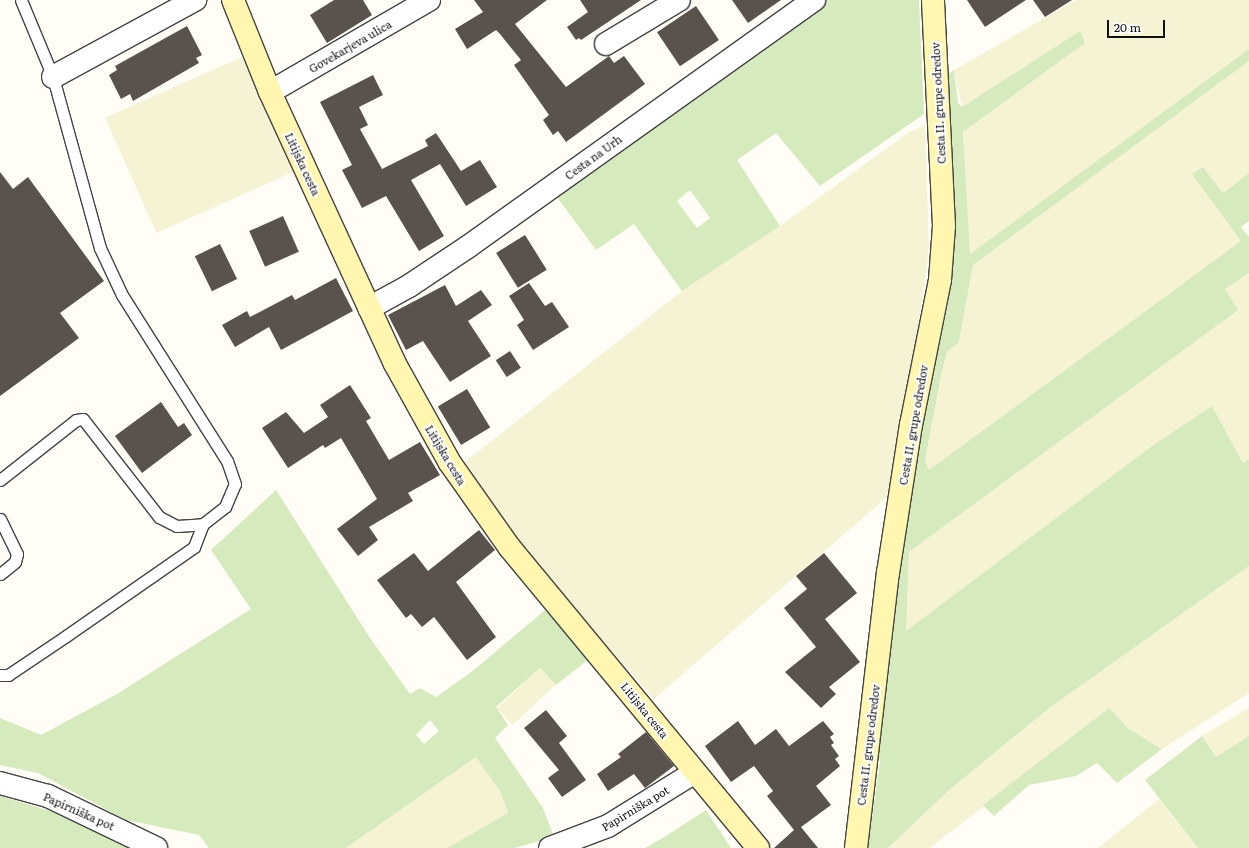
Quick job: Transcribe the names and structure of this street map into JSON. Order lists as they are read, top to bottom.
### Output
{
  "streets": {
    "main road": ["Cesta II. grupe odredov", "Litijska cesta"],
    "street": ["Govekarjeva ulica", "Cesta na Urh", "Papirniška pot"]
  },
  "crossings": [
    ["Govekarjeva ulica", "Litijska cesta"],
    ["Cesta na Urh", "Litijska cesta"],
    ["Litijska cesta", "Papirniška pot"]
  ],
  "scale_bar": "20 m"
}
